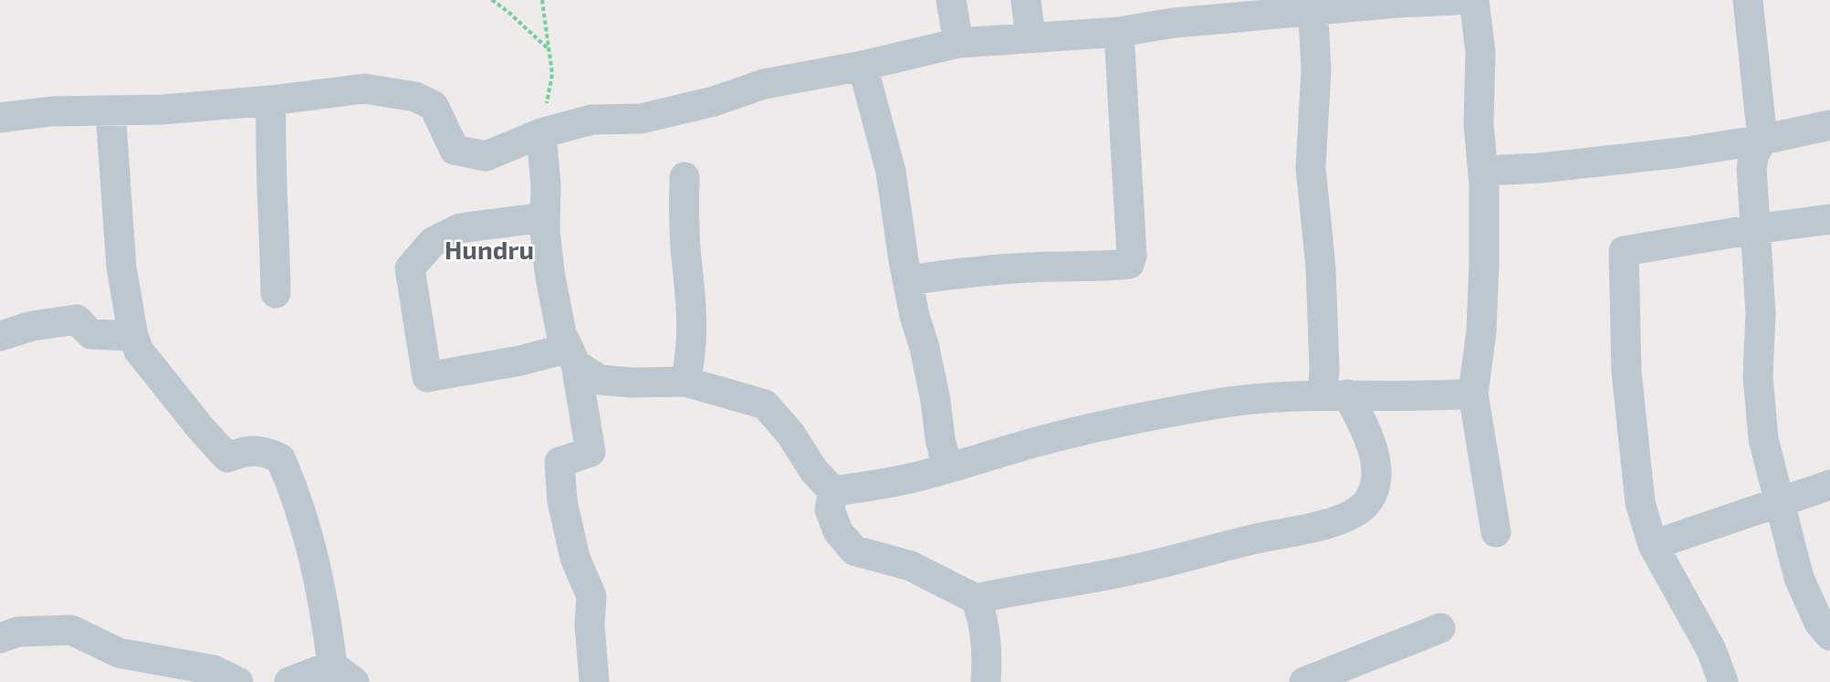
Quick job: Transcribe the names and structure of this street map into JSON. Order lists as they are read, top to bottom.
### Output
{
  "districts": ["Hundru"]
}
